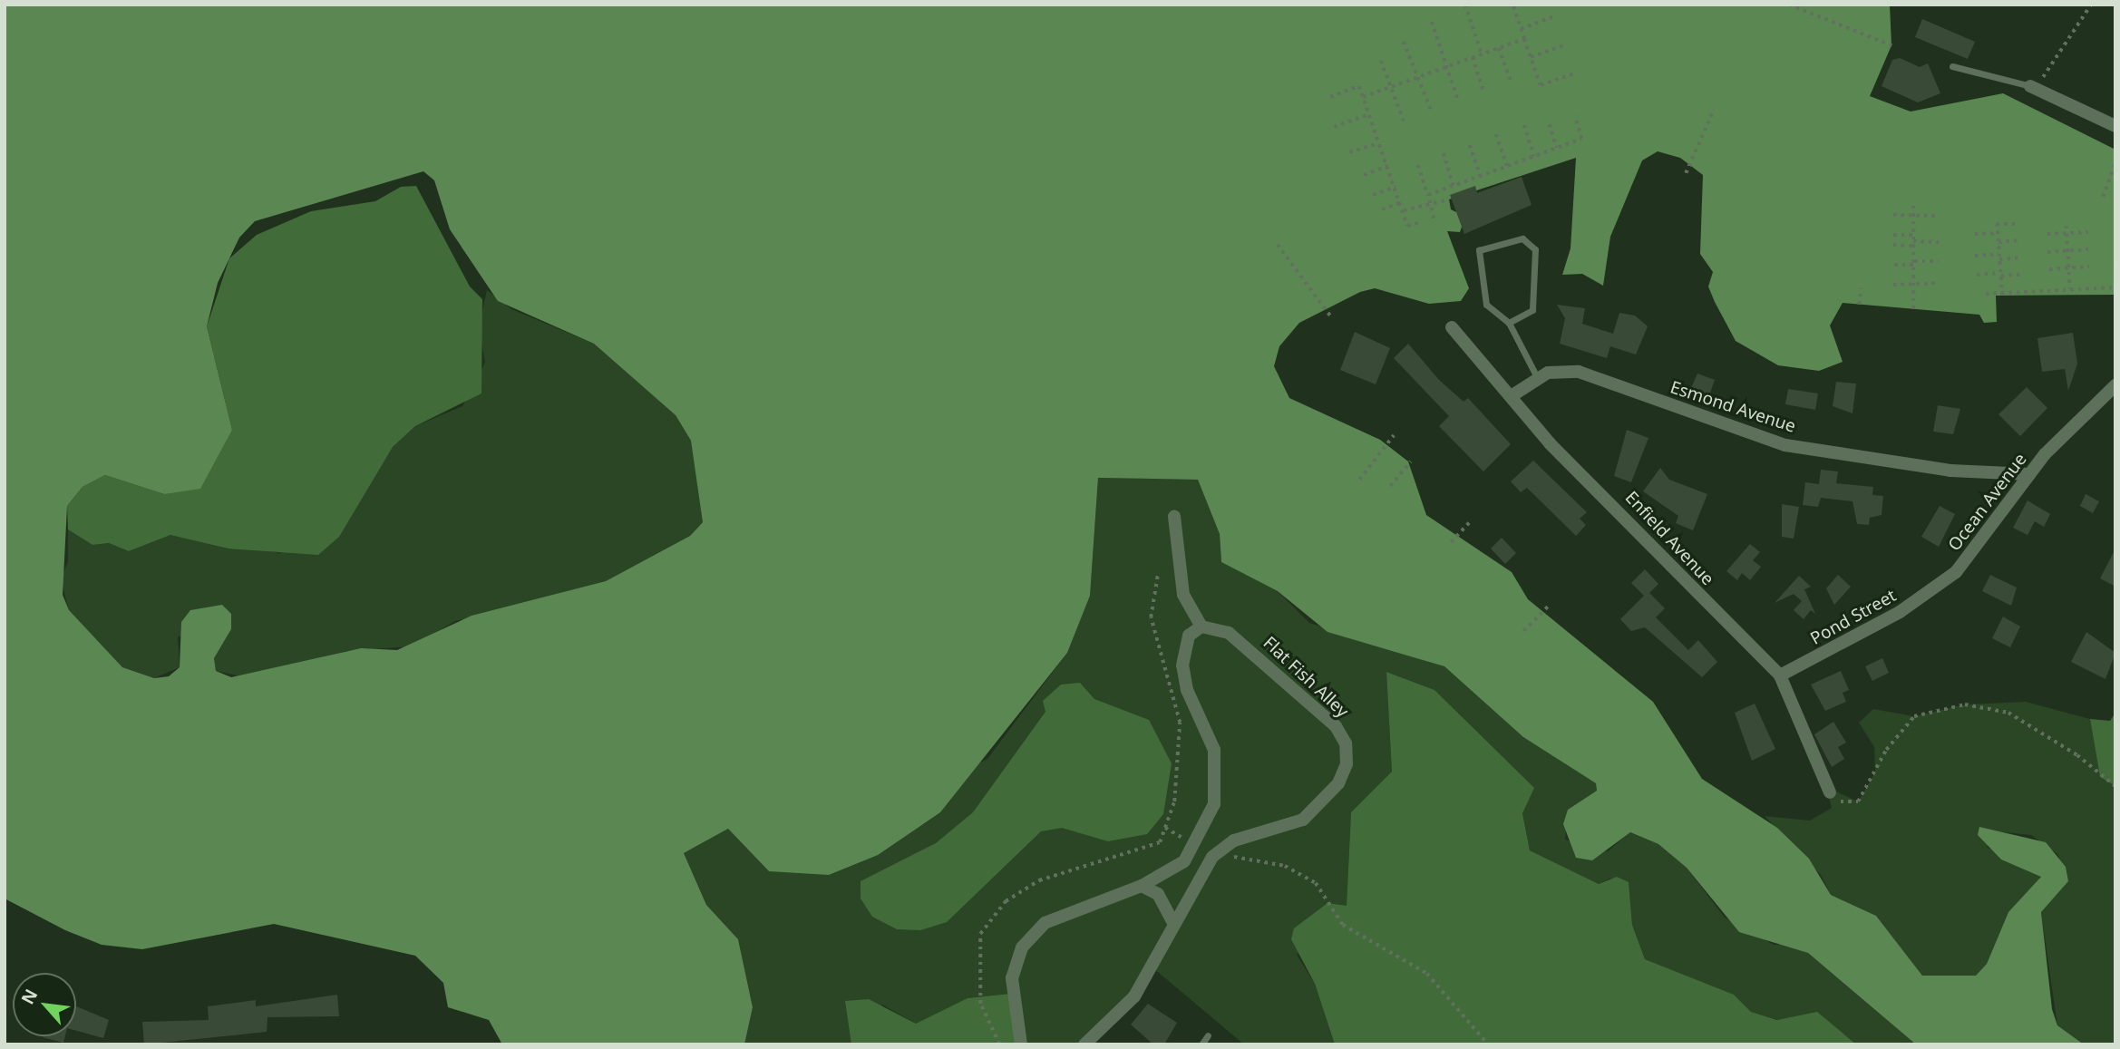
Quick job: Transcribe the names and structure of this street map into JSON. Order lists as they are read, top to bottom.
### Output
{
  "streets": {
    "street": [
      "Esmond Avenue",
      "Ocean Avenue",
      "Enfield Avenue",
      "Pond Street",
      "Flat Fish Alley"
    ]
  },
  "crossings": [
    ["Esmond Avenue", "Ocean Avenue"],
    ["Esmond Avenue", "Enfield Avenue"],
    ["Ocean Avenue", "Pond Street"],
    ["Enfield Avenue", "Pond Street"]
  ],
  "north": "top left"
}
